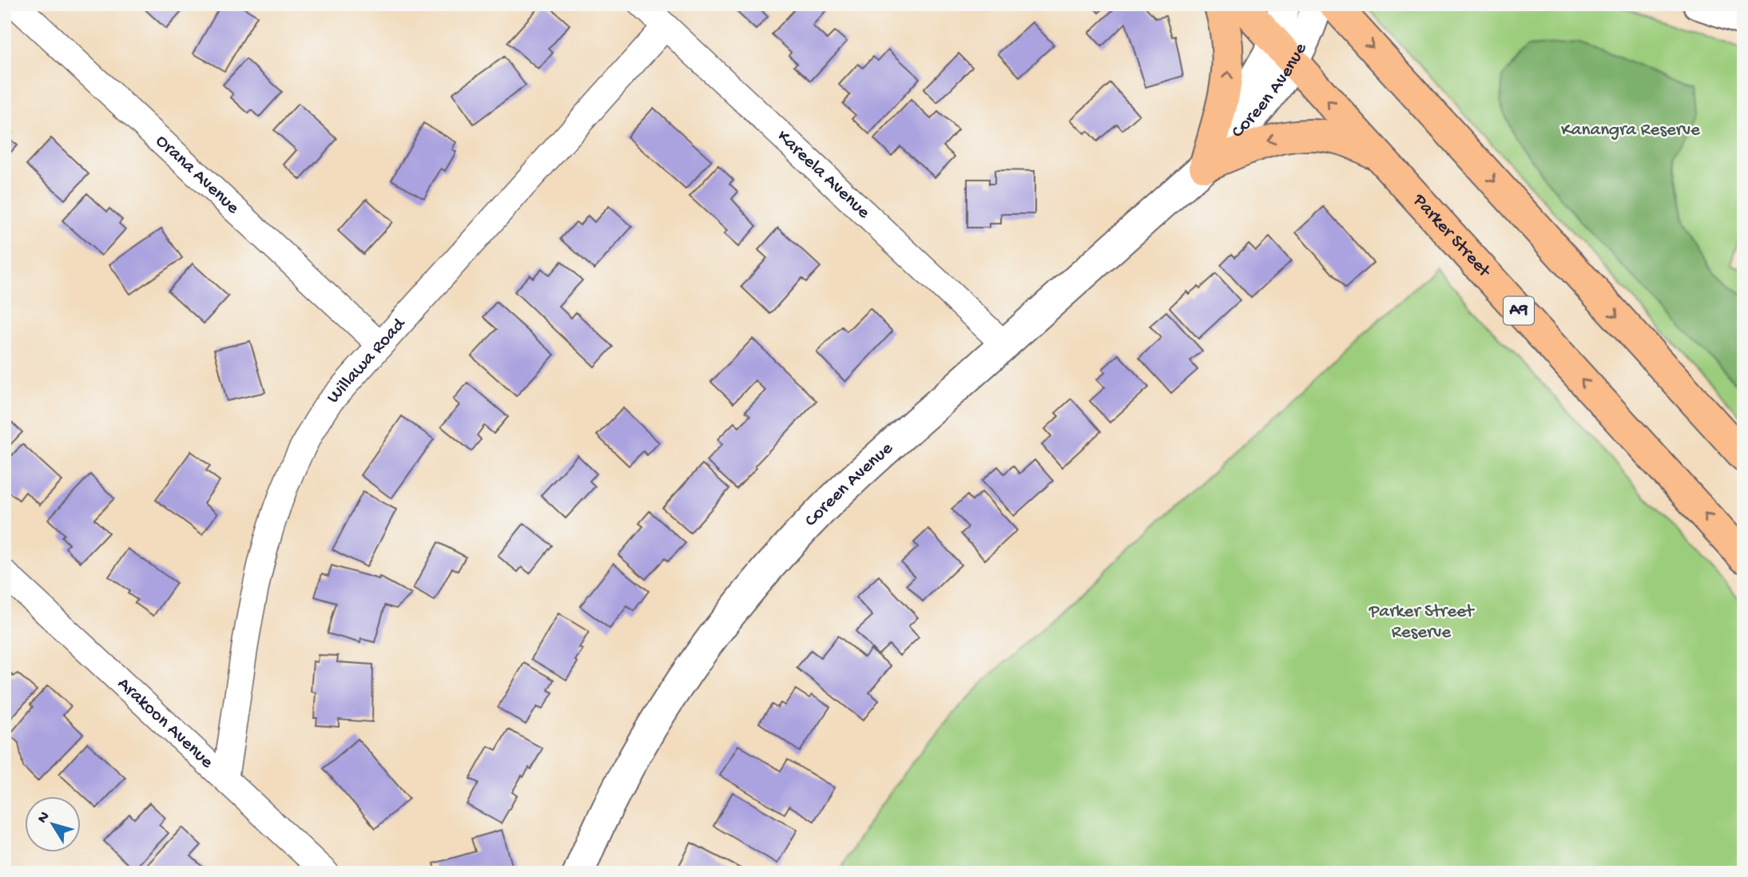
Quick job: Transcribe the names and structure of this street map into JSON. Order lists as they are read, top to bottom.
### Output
{
  "streets": {
    "highway": ["Parker Street", "A9"],
    "street": [
      "Coreen Avenue",
      "Kareela Avenue",
      "Orana Avenue",
      "Willawa Road",
      "Arakoon Avenue"
    ]
  },
  "crossings": [
    ["Coreen Avenue", "Kareela Avenue"],
    ["Coreen Avenue", "Parker Street"],
    ["Coreen Avenue", "A9"],
    ["Kareela Avenue", "Willawa Road"],
    ["Orana Avenue", "Willawa Road"],
    ["Parker Street", "A9"],
    ["Willawa Road", "Arakoon Avenue"]
  ],
  "parks": ["Kanangra Reserve", "Parker Street Reserve"],
  "north": "top left"
}
